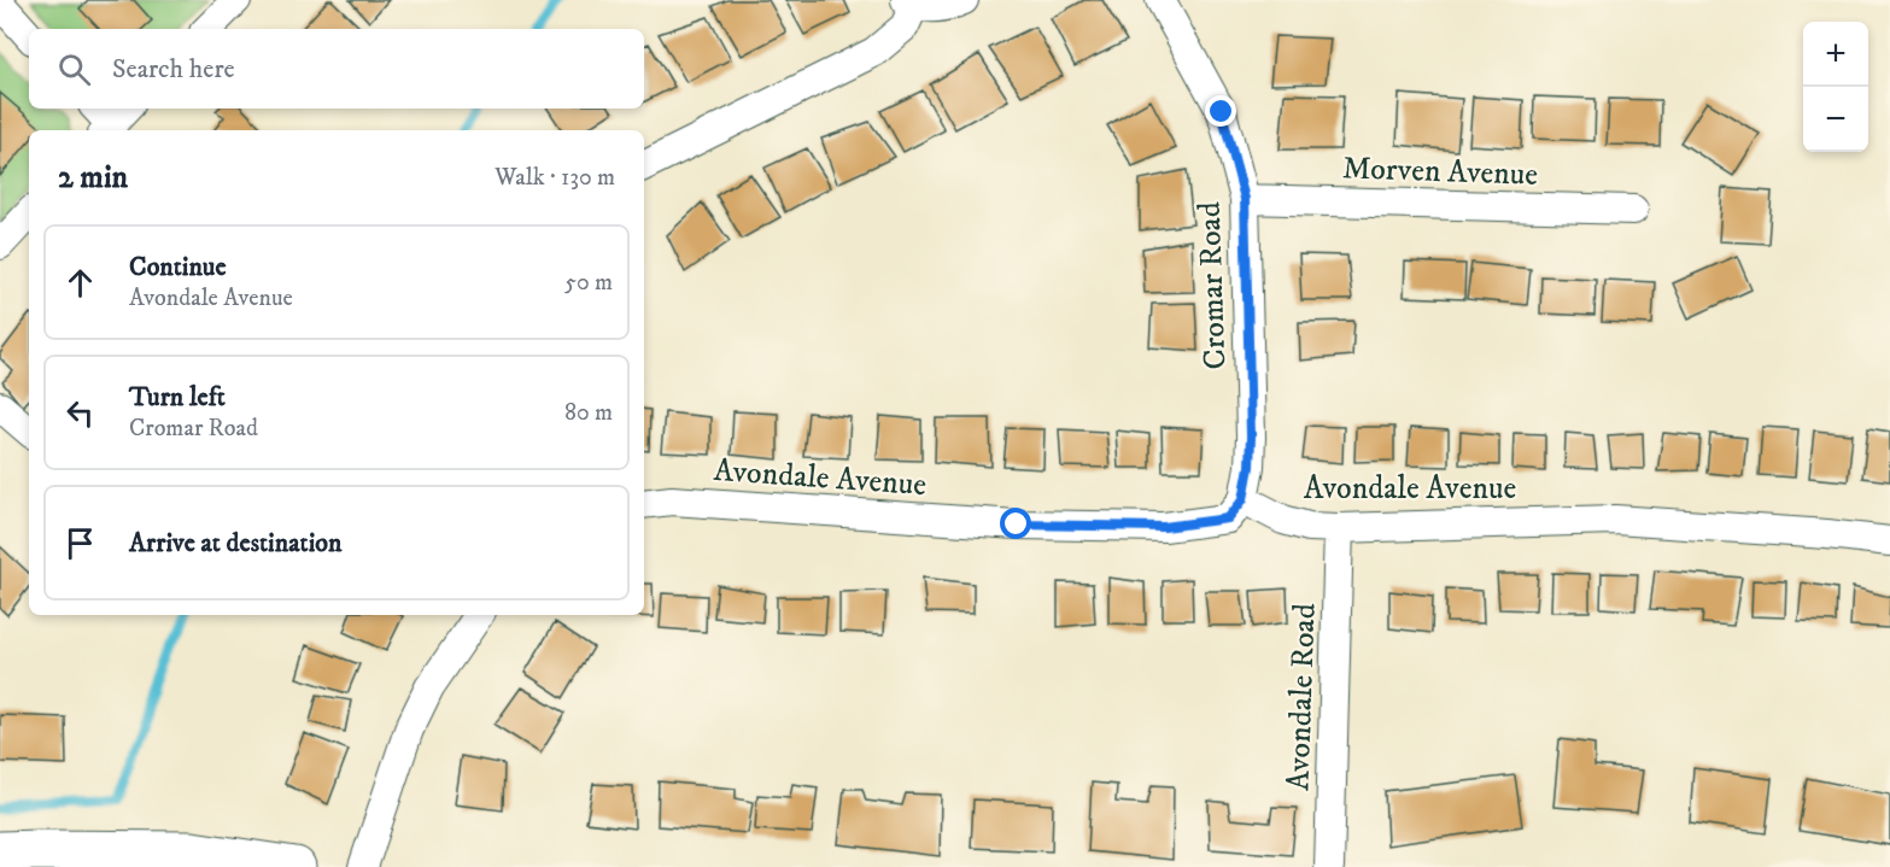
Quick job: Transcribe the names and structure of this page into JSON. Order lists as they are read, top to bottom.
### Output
{
  "streets": {
    "street": [
      "Morven Avenue",
      "Cromar Road",
      "Avondale Avenue",
      "Avondale Road"
    ]
  },
  "crossings": [
    ["Morven Avenue", "Cromar Road"],
    ["Cromar Road", "Avondale Avenue"],
    ["Avondale Avenue", "Avondale Road"]
  ],
  "page": {
    "map_buttons": ["+", "−"],
    "search": "Search here",
    "heading": ["2 min", "Walk · 130 m"],
    "list": [
      ["Continue", "Avondale Avenue", "50 m"],
      ["Turn left", "Cromar Road", "80 m"],
      "Arrive at destination"
    ]
  }
}
